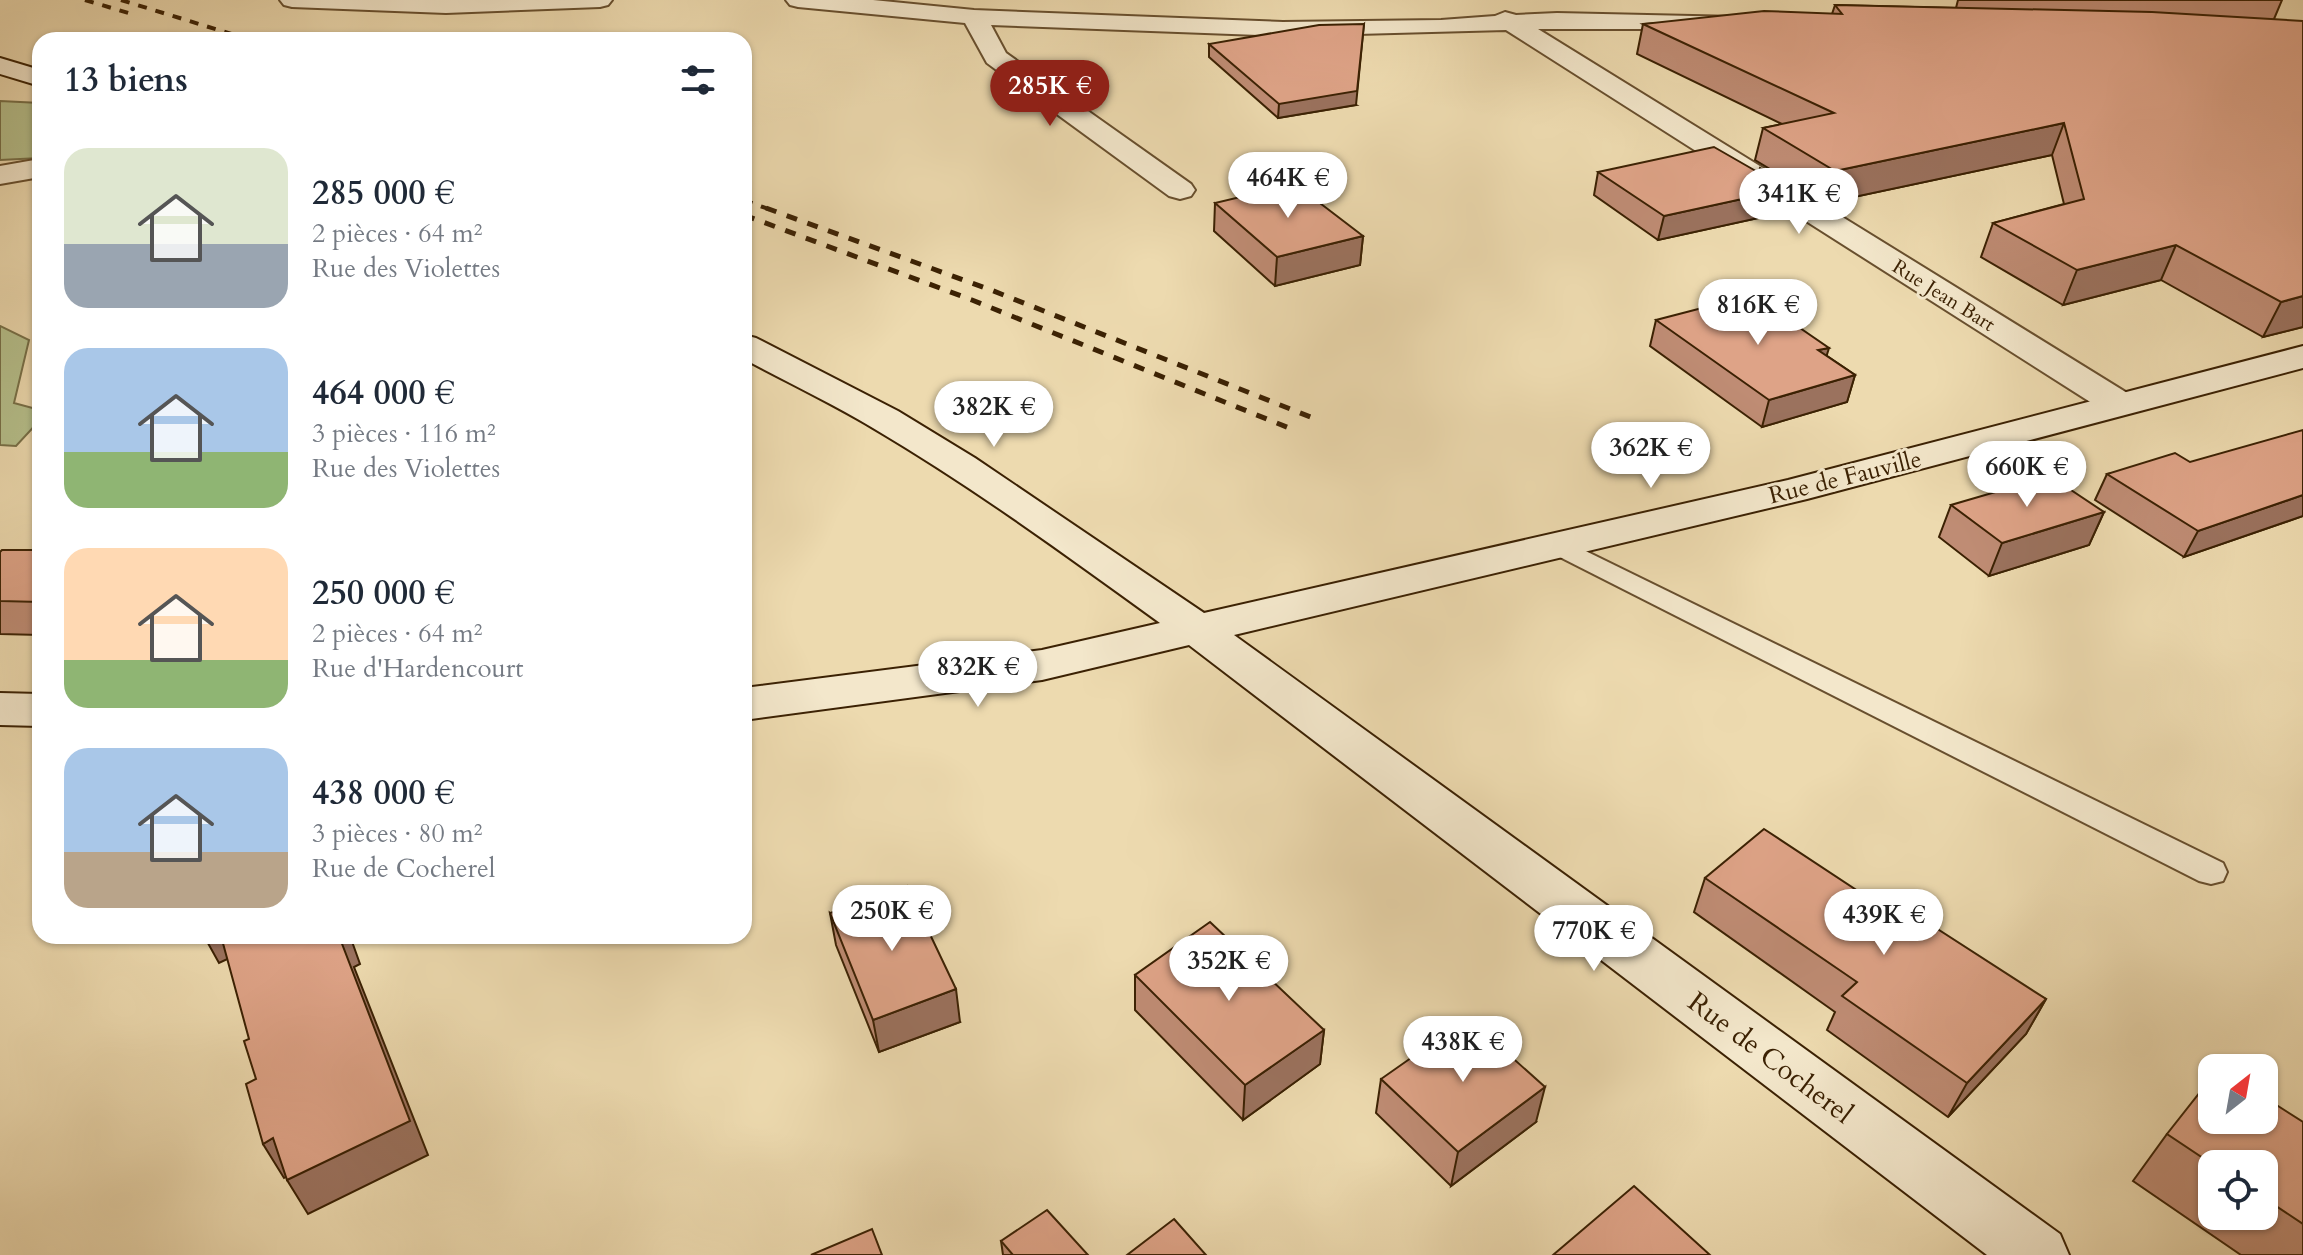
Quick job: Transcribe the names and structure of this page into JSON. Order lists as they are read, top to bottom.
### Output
{
  "streets": {
    "street": ["Rue Jean Bart", "Rue de Fauville", "Rue de Cocherel"]
  },
  "crossings": [
    ["Rue Jean Bart", "Rue de Fauville"],
    ["Rue de Fauville", "Rue de Cocherel"]
  ],
  "north": "top right",
  "page": {
    "heading": "13 biens",
    "price": [
      "285K €",
      "464K €",
      "341K €",
      "816K €",
      "382K €",
      "362K €",
      "660K €",
      "832K €",
      "250K €",
      "439K €",
      "770K €",
      "352K €",
      "438K €"
    ],
    "list": [
      {
        "name": "285 000 €",
        "note": "2 pièces · 64 m² · Rue des Violettes"
      },
      {
        "name": "464 000 €",
        "note": "3 pièces · 116 m² · Rue des Violettes"
      },
      {
        "name": "250 000 €",
        "note": "2 pièces · 64 m² · Rue d'Hardencourt"
      },
      {
        "name": "438 000 €",
        "note": "3 pièces · 80 m² · Rue de Cocherel"
      }
    ]
  }
}
